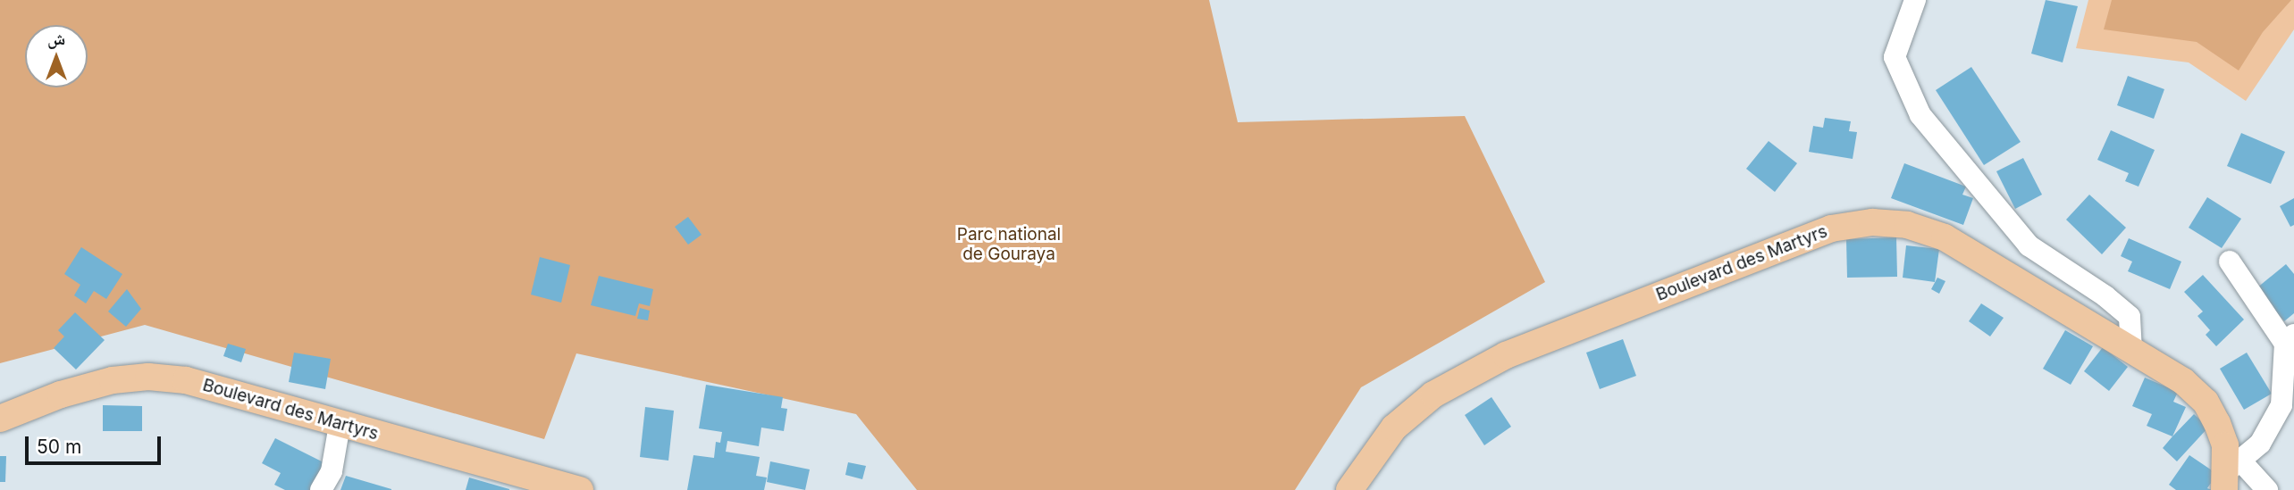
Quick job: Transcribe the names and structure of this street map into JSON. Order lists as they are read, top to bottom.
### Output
{
  "streets": {
    "main road": ["Boulevard des Martyrs"]
  },
  "parks": ["Parc national de Gouraya"],
  "scale_bar": "50 m",
  "north": "top"
}
